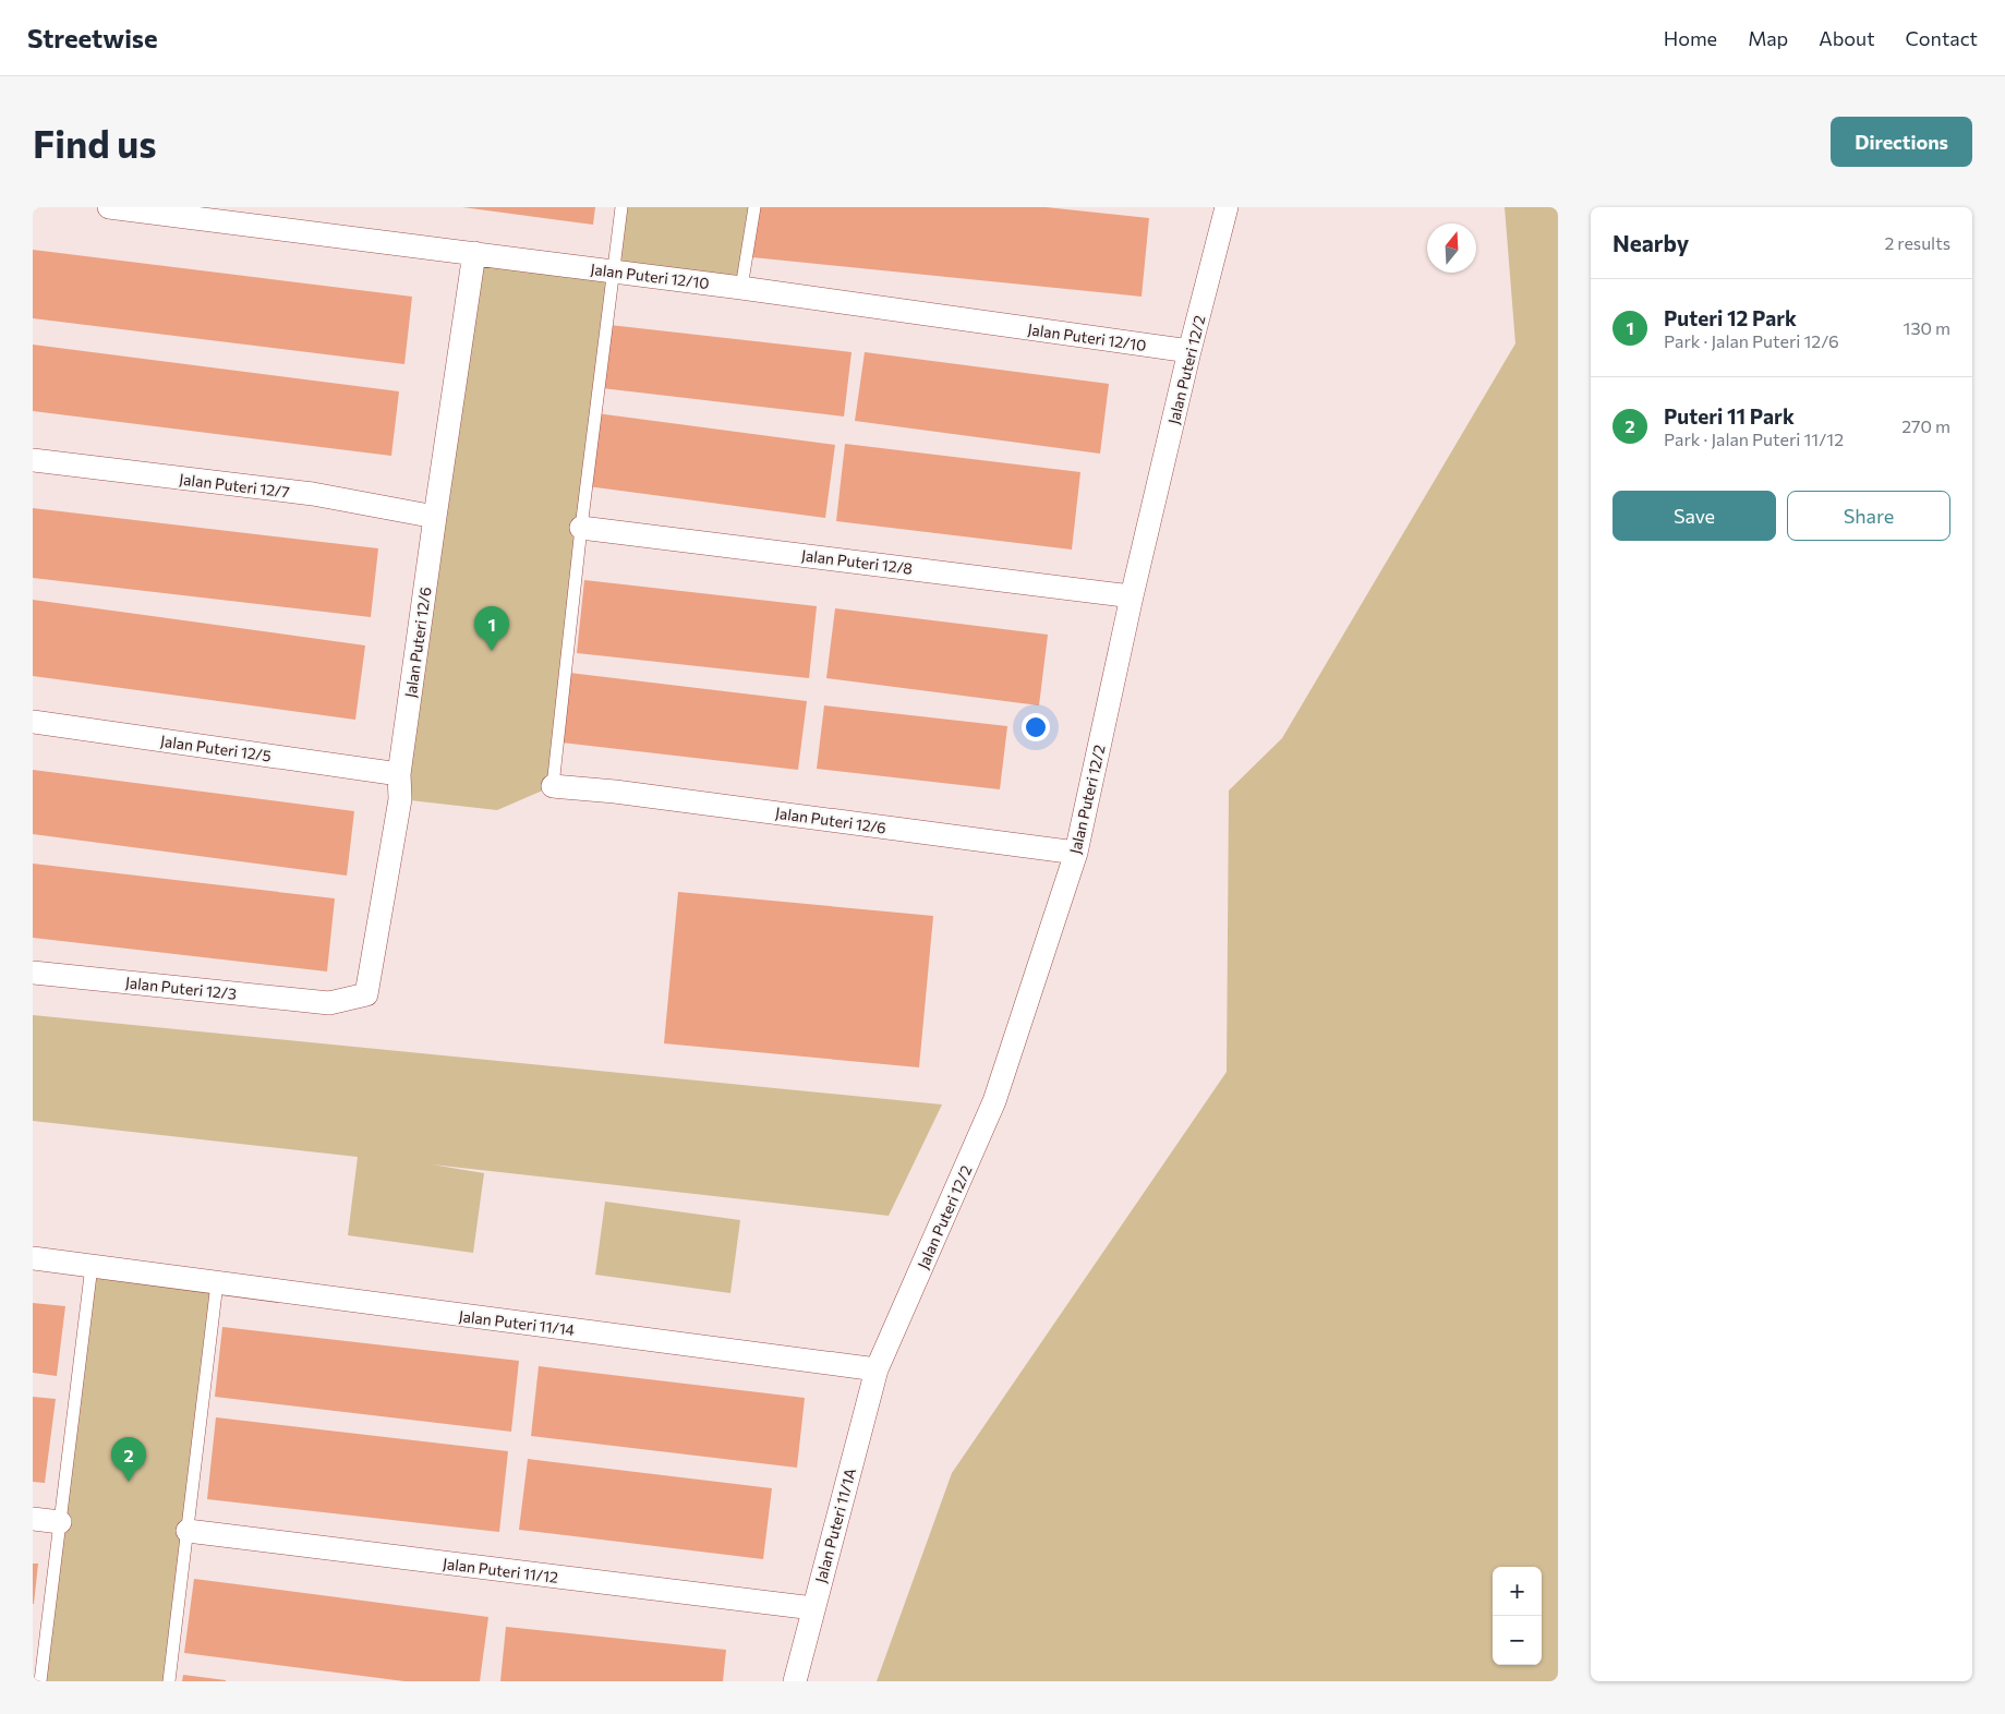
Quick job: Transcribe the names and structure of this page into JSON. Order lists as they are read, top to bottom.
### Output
{
  "streets": {
    "street": [
      "Jalan Puteri 12/10",
      "Jalan Puteri 12/2",
      "Jalan Puteri 12/7",
      "Jalan Puteri 12/8",
      "Jalan Puteri 12/6",
      "Jalan Puteri 12/5",
      "Jalan Puteri 12/3",
      "Jalan Puteri 11/14",
      "Jalan Puteri 11/1A",
      "Jalan Puteri 11/12"
    ]
  },
  "crossings": [
    ["Jalan Puteri 12/10", "Jalan Puteri 12/2"],
    ["Jalan Puteri 12/10", "Jalan Puteri 12/6"],
    ["Jalan Puteri 12/2", "Jalan Puteri 12/8"],
    ["Jalan Puteri 12/2", "Jalan Puteri 12/6"],
    ["Jalan Puteri 12/2", "Jalan Puteri 11/14"],
    ["Jalan Puteri 12/2", "Jalan Puteri 11/1A"],
    ["Jalan Puteri 12/7", "Jalan Puteri 12/6"],
    ["Jalan Puteri 12/6", "Jalan Puteri 12/5"],
    ["Jalan Puteri 12/6", "Jalan Puteri 12/3"],
    ["Jalan Puteri 11/14", "Jalan Puteri 11/1A"],
    ["Jalan Puteri 11/1A", "Jalan Puteri 11/12"]
  ],
  "north": "top",
  "page": {
    "header": "Streetwise",
    "nav": [
      "Home",
      "Map",
      "About",
      "Contact"
    ],
    "buttons": [
      "Directions",
      ["Save", "Share"]
    ],
    "title": "Find us",
    "heading": ["Nearby", "2 results"],
    "list": [
      {
        "mark": "1",
        "name": "Puteri 12 Park",
        "note": "Park · Jalan Puteri 12/6",
        "value": "130 m"
      },
      {
        "mark": "2",
        "name": "Puteri 11 Park",
        "note": "Park · Jalan Puteri 11/12",
        "value": "270 m"
      }
    ],
    "pins": ["1", "2"],
    "map_buttons": ["+", "−"]
  }
}
